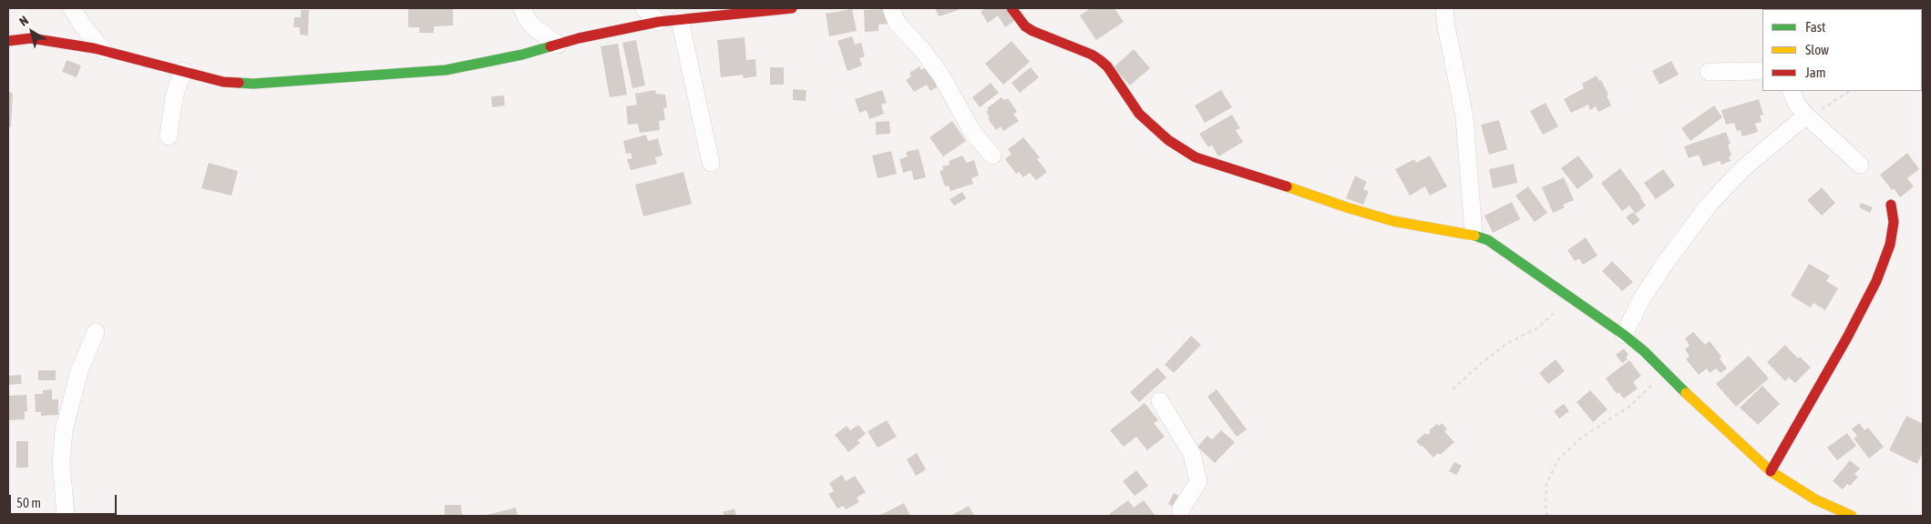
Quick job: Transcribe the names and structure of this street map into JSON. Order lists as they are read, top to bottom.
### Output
{
  "legend": ["Fast", "Slow", "Jam"],
  "scale_bar": "50 m",
  "north": "top left"
}
